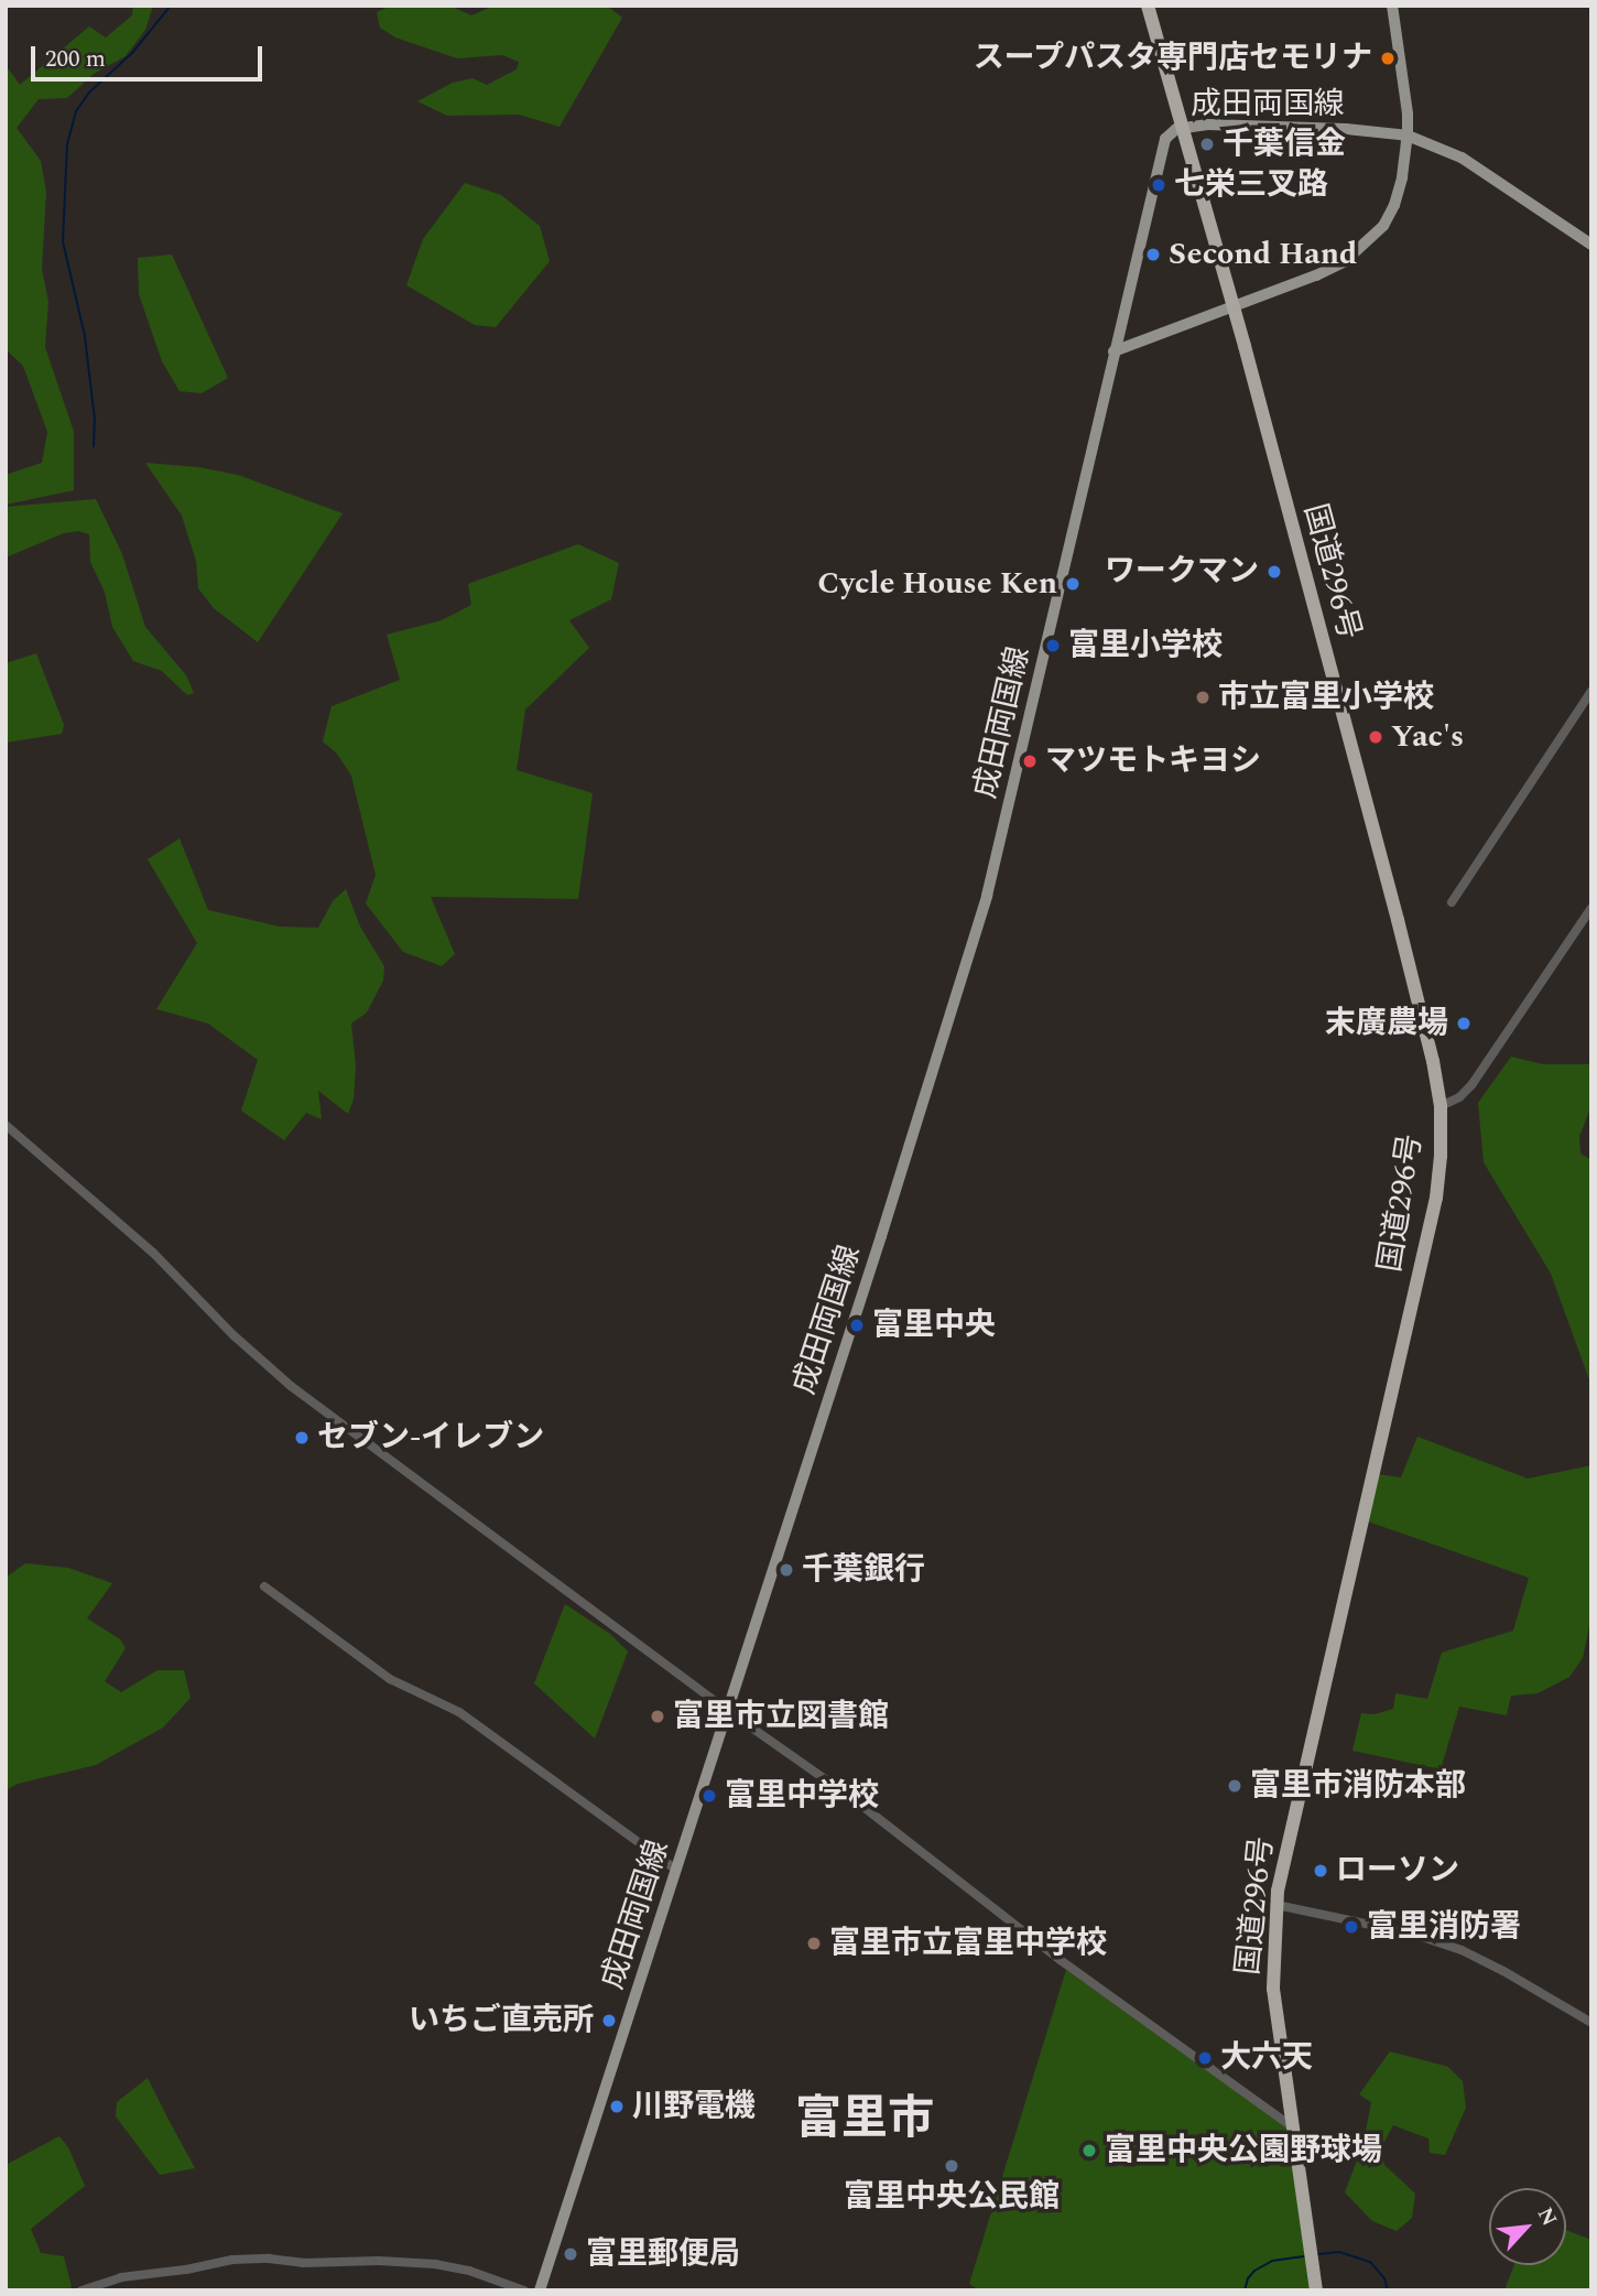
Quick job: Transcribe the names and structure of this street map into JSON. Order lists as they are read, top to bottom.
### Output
{
  "streets": {
    "highway": ["国道296号"],
    "main road": ["成田両国線"]
  },
  "crossings": [
    ["成田両国線", "国道296号"]
  ],
  "districts": ["富里市"],
  "places": [
    "スープパスタ専門店セモリナ",
    "千葉信金",
    "七栄三叉路",
    "Second Hand",
    "ワークマン",
    "Cycle House Ken",
    "富里小学校",
    "市立富里小学校",
    "Yac's",
    "マツモトキヨシ",
    "末廣農場",
    "富里中央",
    "セブン-イレブン",
    "千葉銀行",
    "富里市立図書館",
    "富里市消防本部",
    "富里中学校",
    "ローソン",
    "富里消防署",
    "富里市立富里中学校",
    "いちご直売所",
    "大六天",
    "川野電機",
    "富里中央公園野球場",
    "富里中央公民館",
    "富里郵便局"
  ],
  "scale_bar": "200 m",
  "north": "top right"
}
